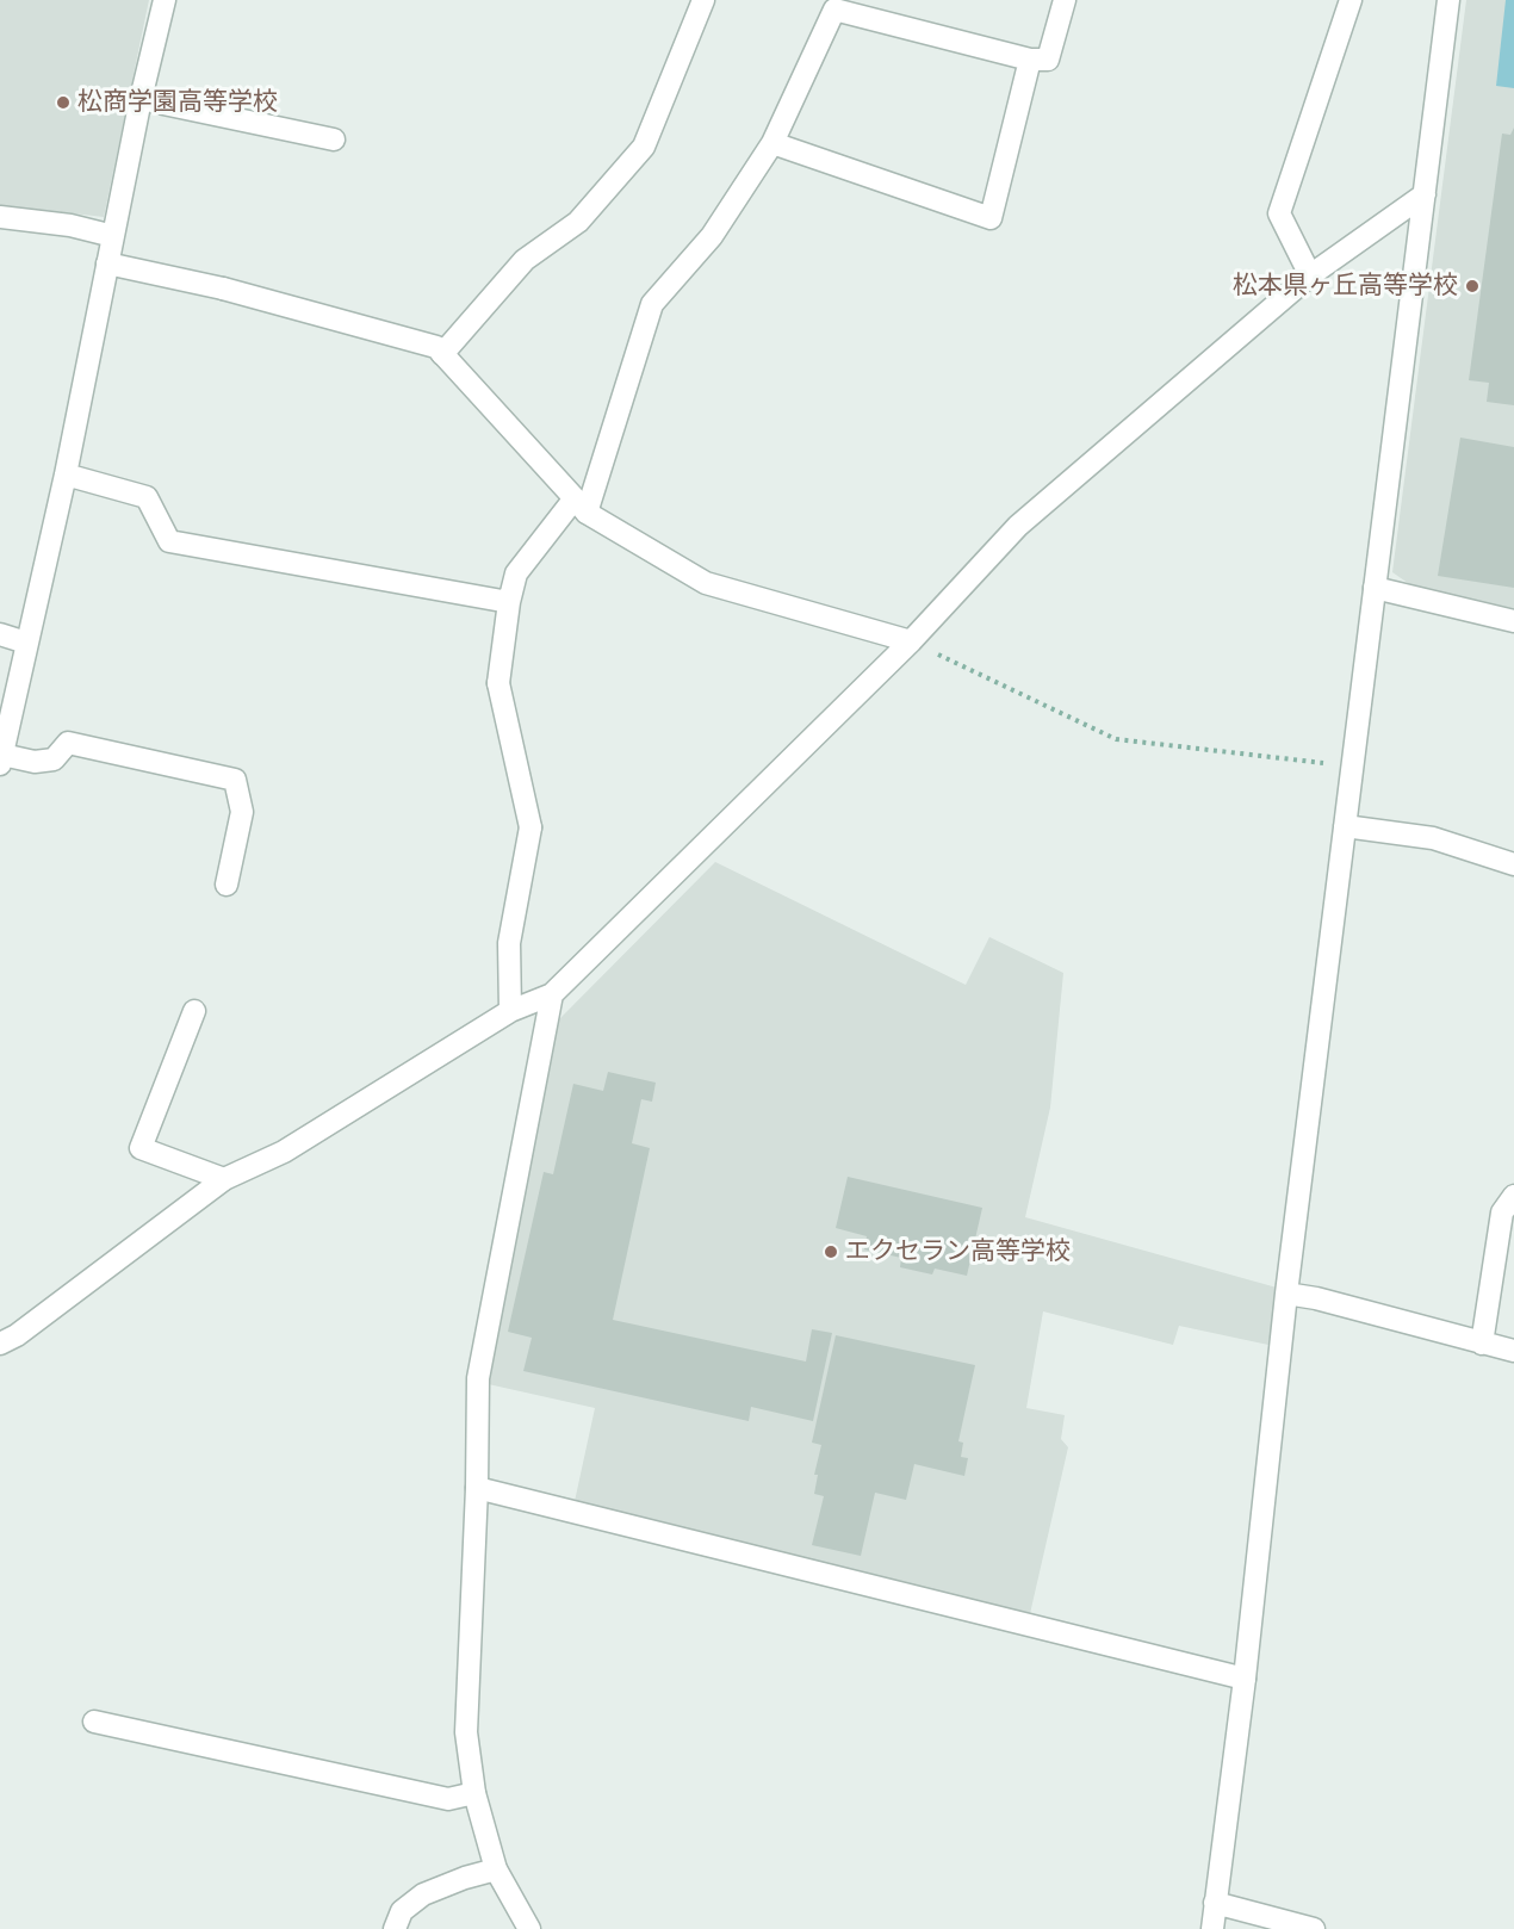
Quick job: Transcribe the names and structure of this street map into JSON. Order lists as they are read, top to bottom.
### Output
{
  "places": ["松商学園高等学校", "松本県ヶ丘高等学校", "エクセラン高等学校"]
}
